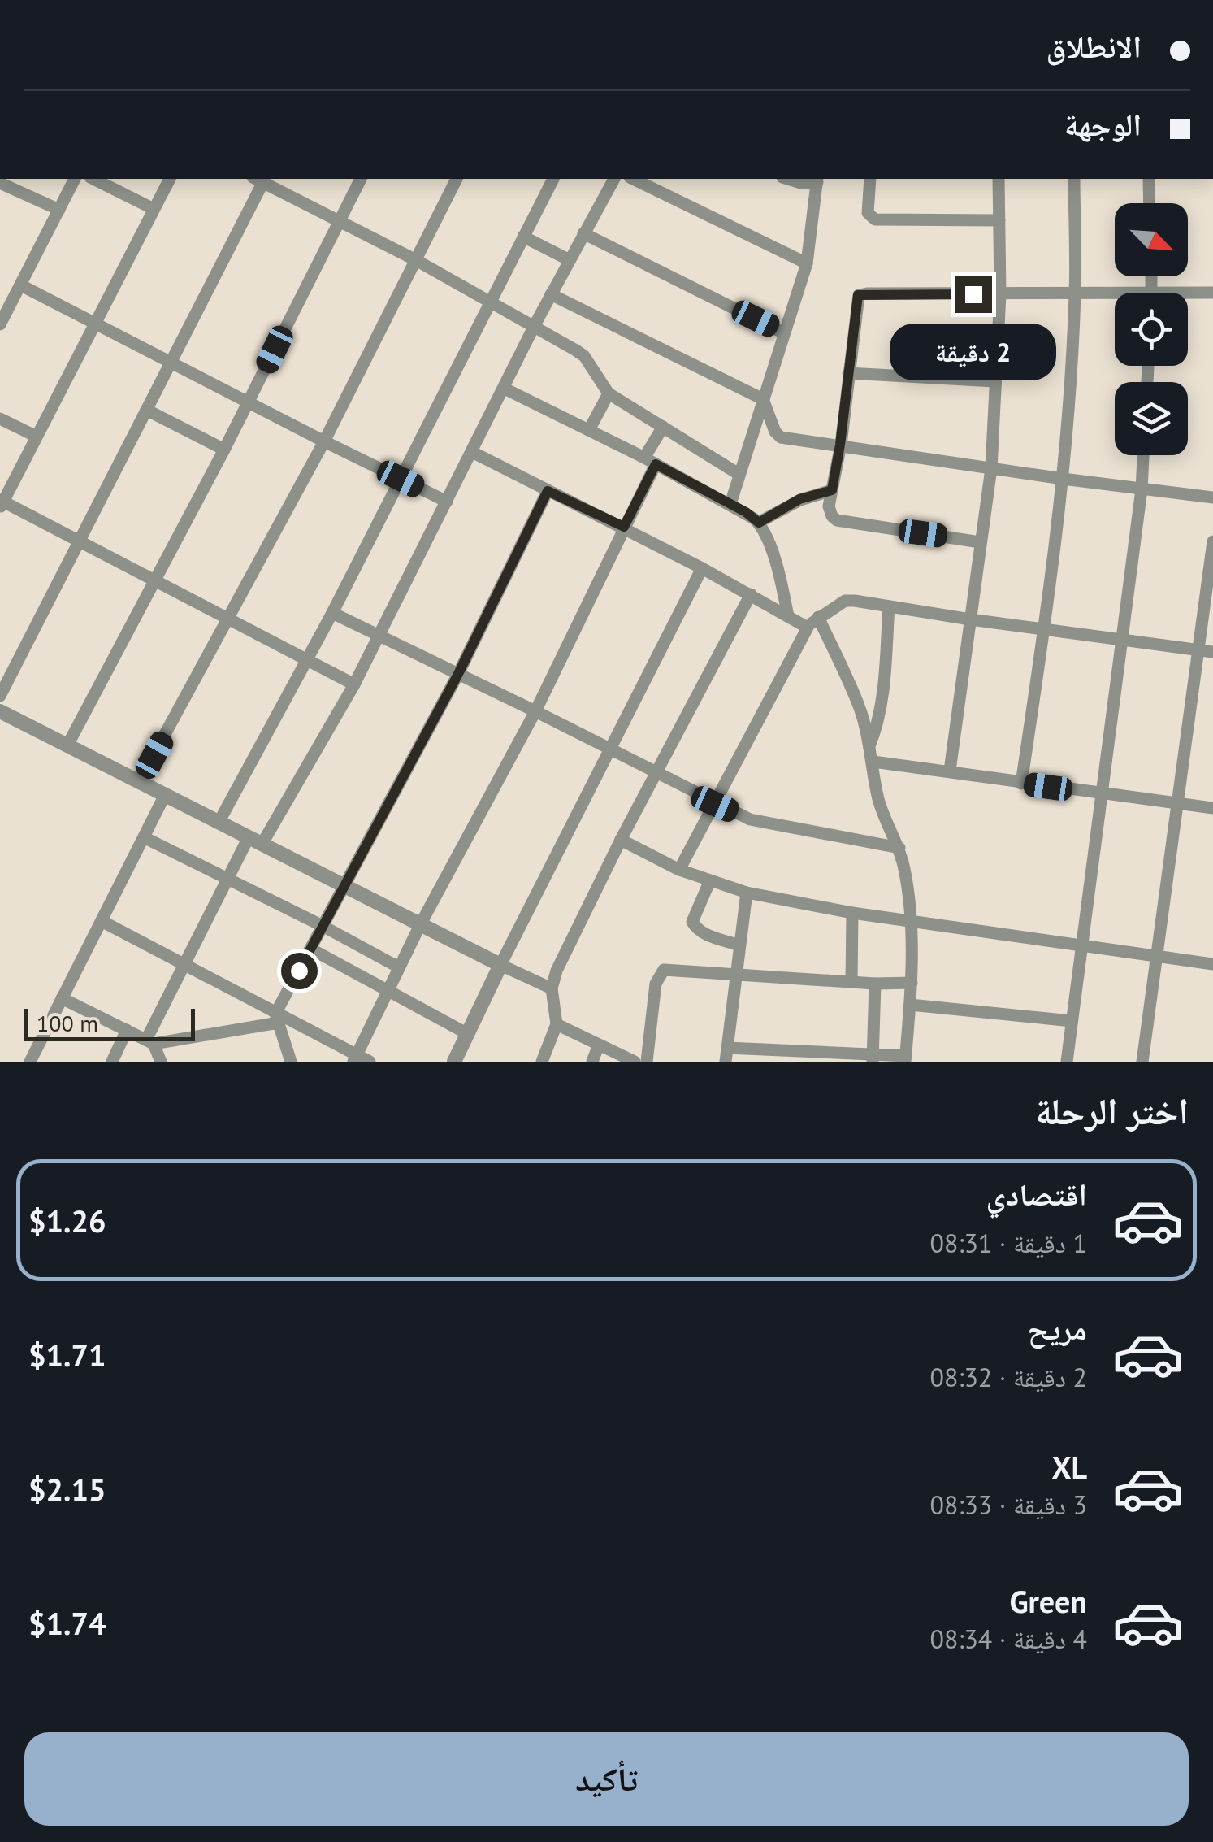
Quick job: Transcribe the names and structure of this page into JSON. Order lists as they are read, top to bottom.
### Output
{
  "scale_bar": "100 m",
  "north": "bottom right",
  "page": {
    "banner": ["الانطلاق", "الوجهة"],
    "bubble": "2 دقيقة",
    "scale": "100 m",
    "heading": "اختر الرحلة",
    "list": [
      {
        "name": "اقتصادي",
        "note": "1 دقيقة · 08:31",
        "value": "$1.26"
      },
      {
        "name": "مريح",
        "note": "2 دقيقة · 08:32",
        "value": "$1.71"
      },
      {
        "name": "XL",
        "note": "3 دقيقة · 08:33",
        "value": "$2.15"
      },
      {
        "name": "Green",
        "note": "4 دقيقة · 08:34",
        "value": "$1.74"
      }
    ],
    "buttons": "تأكيد"
  }
}
